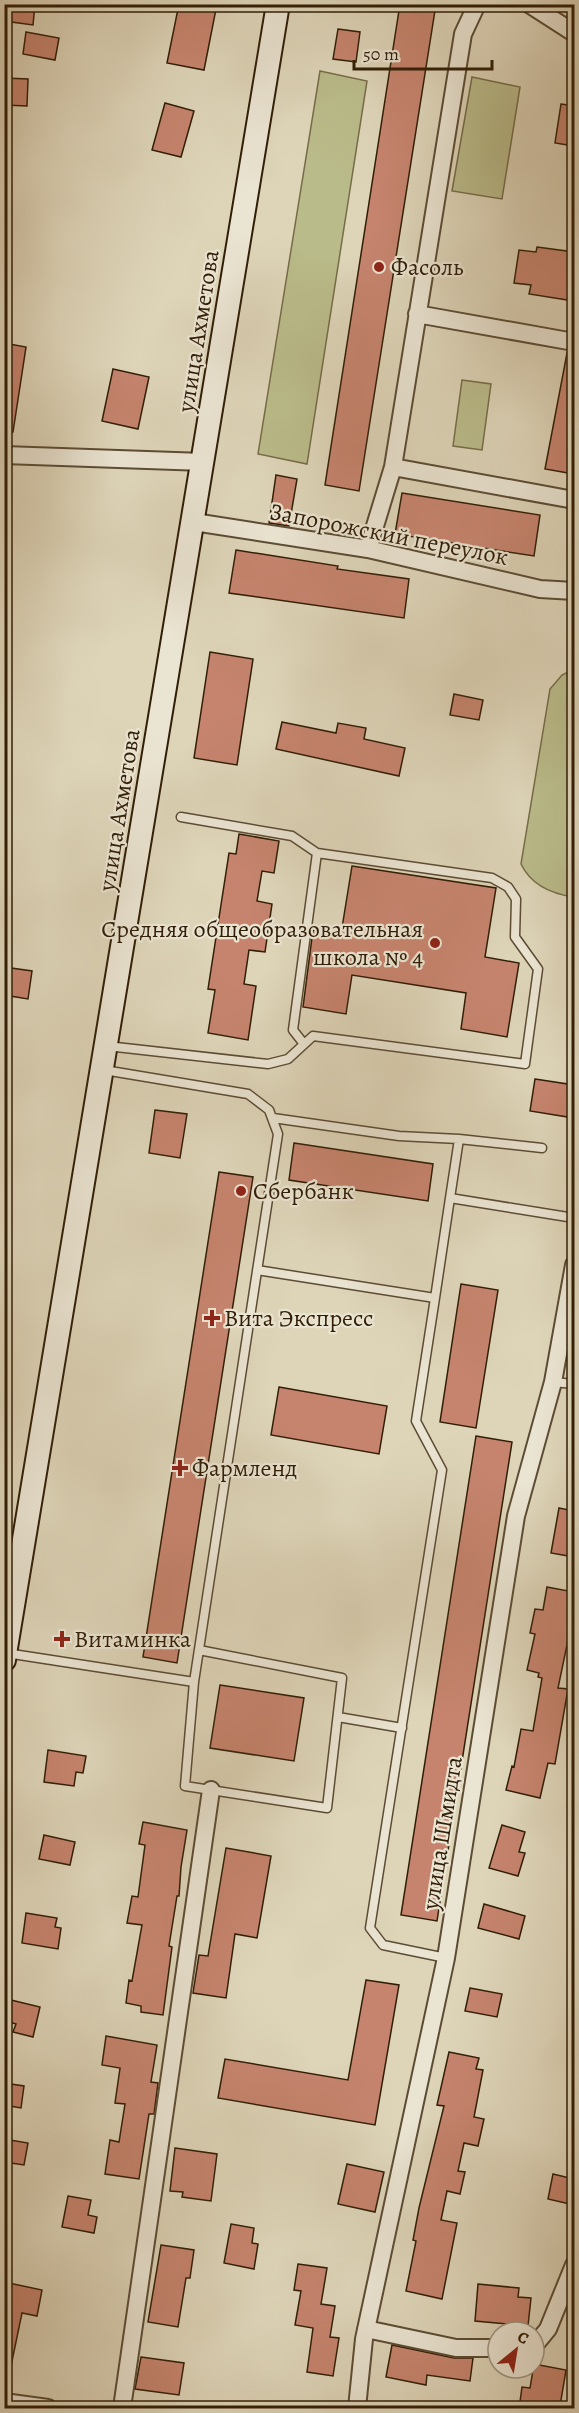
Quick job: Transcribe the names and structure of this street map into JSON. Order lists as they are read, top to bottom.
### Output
{
  "streets": {
    "main road": ["улица Ахметова"],
    "street": ["Запорожский переулок", "улица Шмидта"]
  },
  "crossings": [
    ["улица Ахметова", "Запорожский переулок"]
  ],
  "places": {
    "other": ["Фасоль", "Средняя общеобразовательная школа № 4", "Сбербанк"],
    "health": ["Вита Экспресс", "Фармленд", "Витаминка"]
  },
  "scale_bar": "50 m",
  "north": "top right"
}
